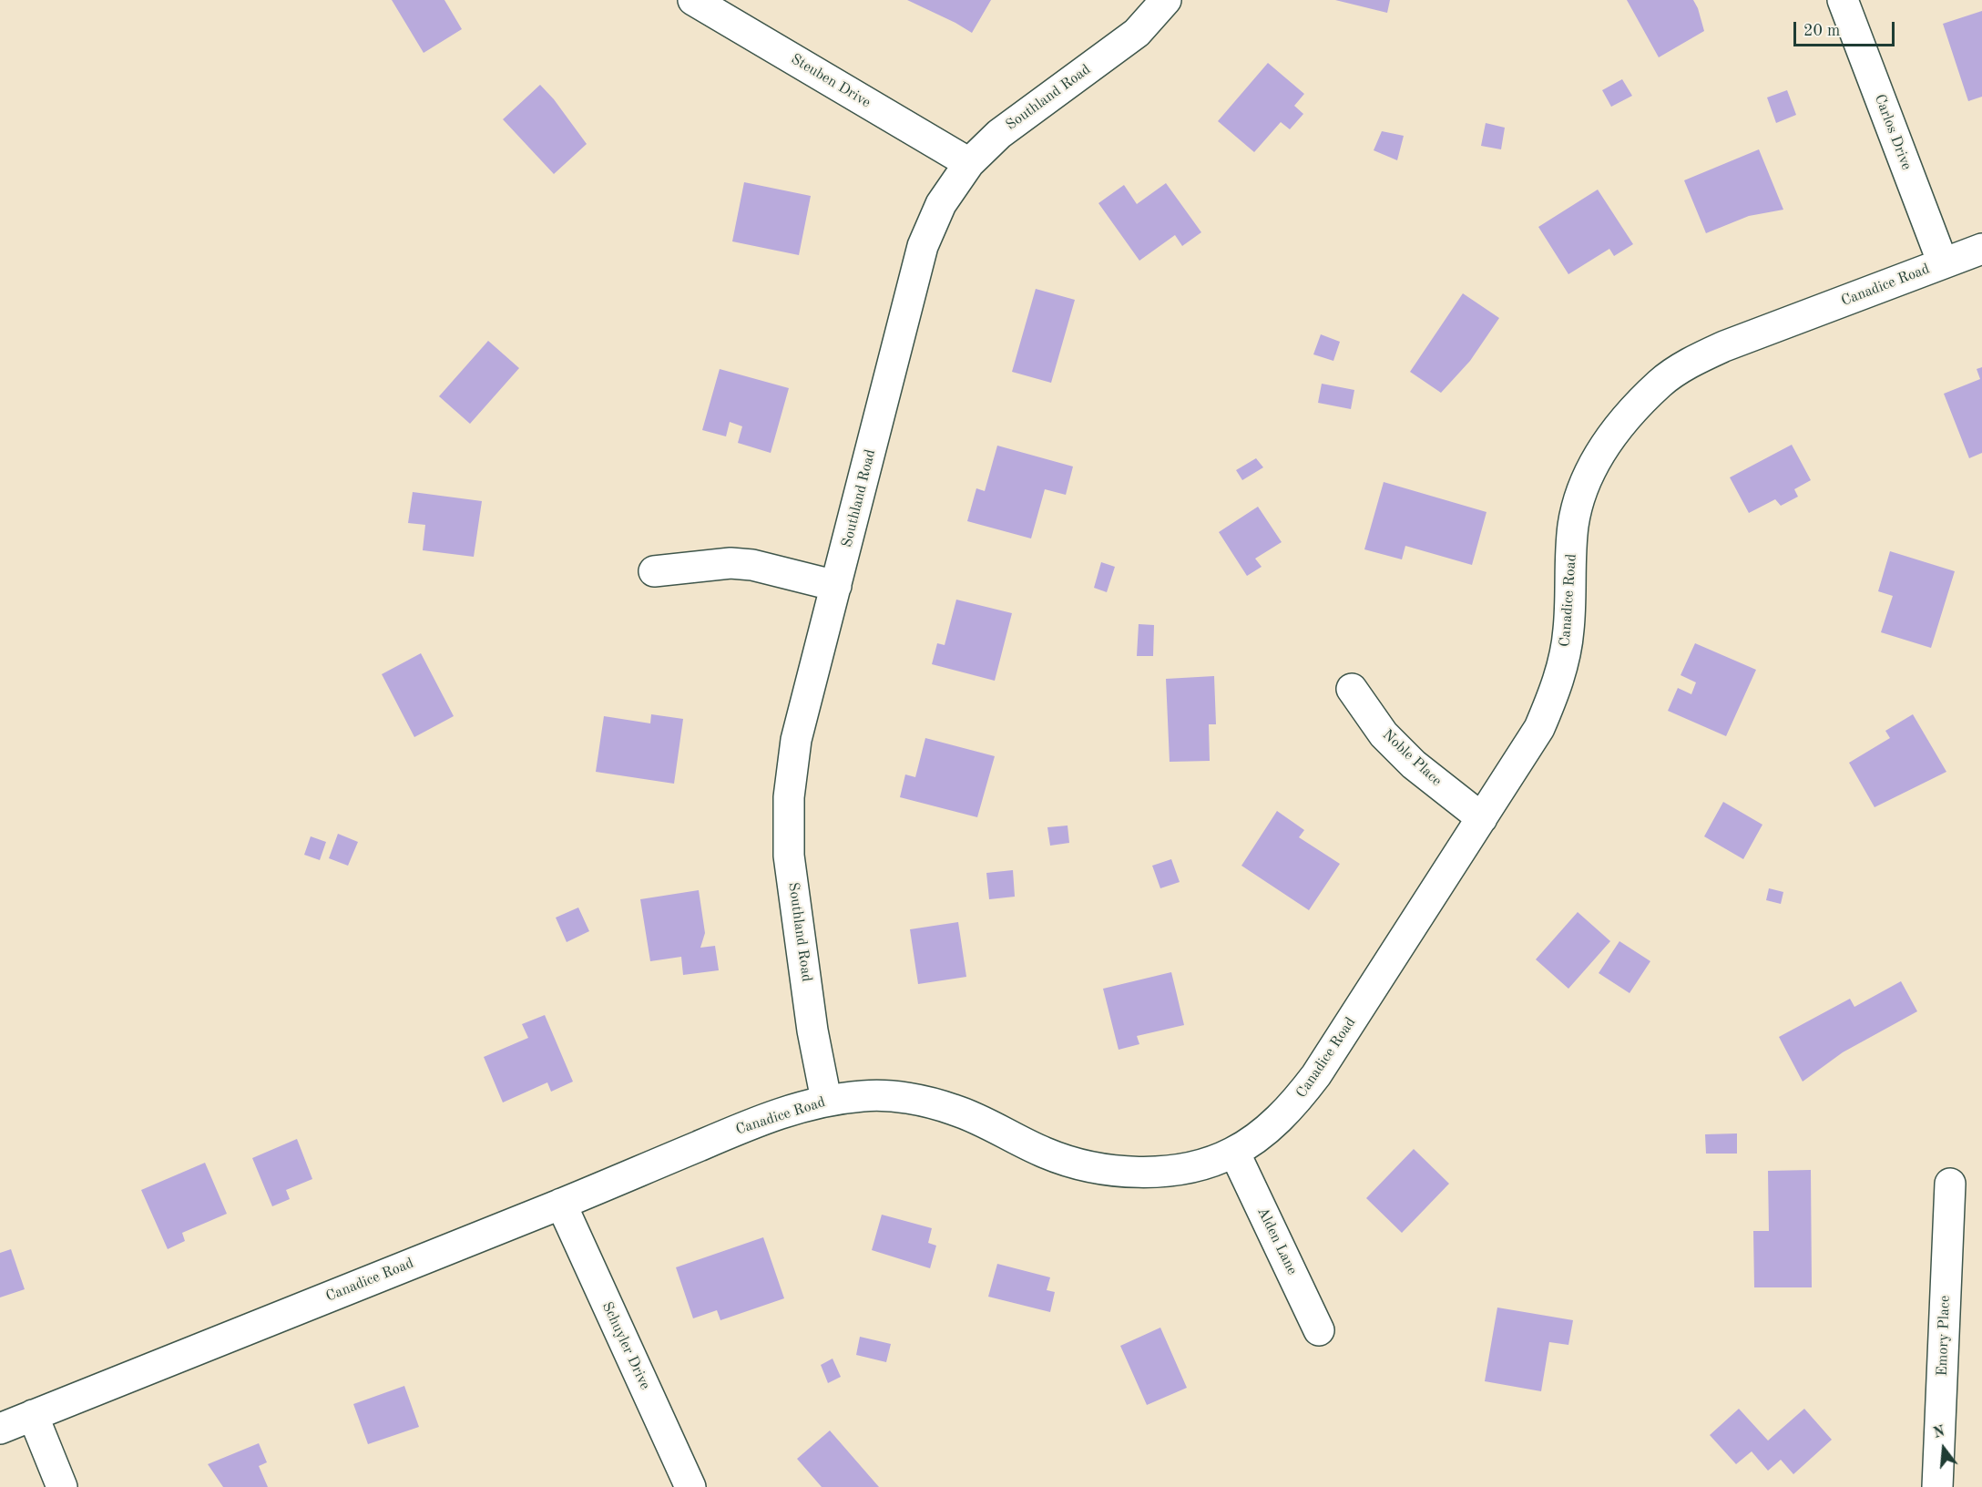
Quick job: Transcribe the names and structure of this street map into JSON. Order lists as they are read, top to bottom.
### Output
{
  "streets": {
    "street": [
      "Steuben Drive",
      "Southland Road",
      "Carlos Drive",
      "Canadice Road",
      "Noble Place",
      "Alden Lane",
      "Emory Place",
      "Schuyler Drive"
    ]
  },
  "crossings": [
    ["Steuben Drive", "Southland Road"],
    ["Southland Road", "Canadice Road"],
    ["Carlos Drive", "Canadice Road"],
    ["Canadice Road", "Noble Place"],
    ["Canadice Road", "Alden Lane"],
    ["Canadice Road", "Schuyler Drive"]
  ],
  "scale_bar": "20 m",
  "north": "top"
}
